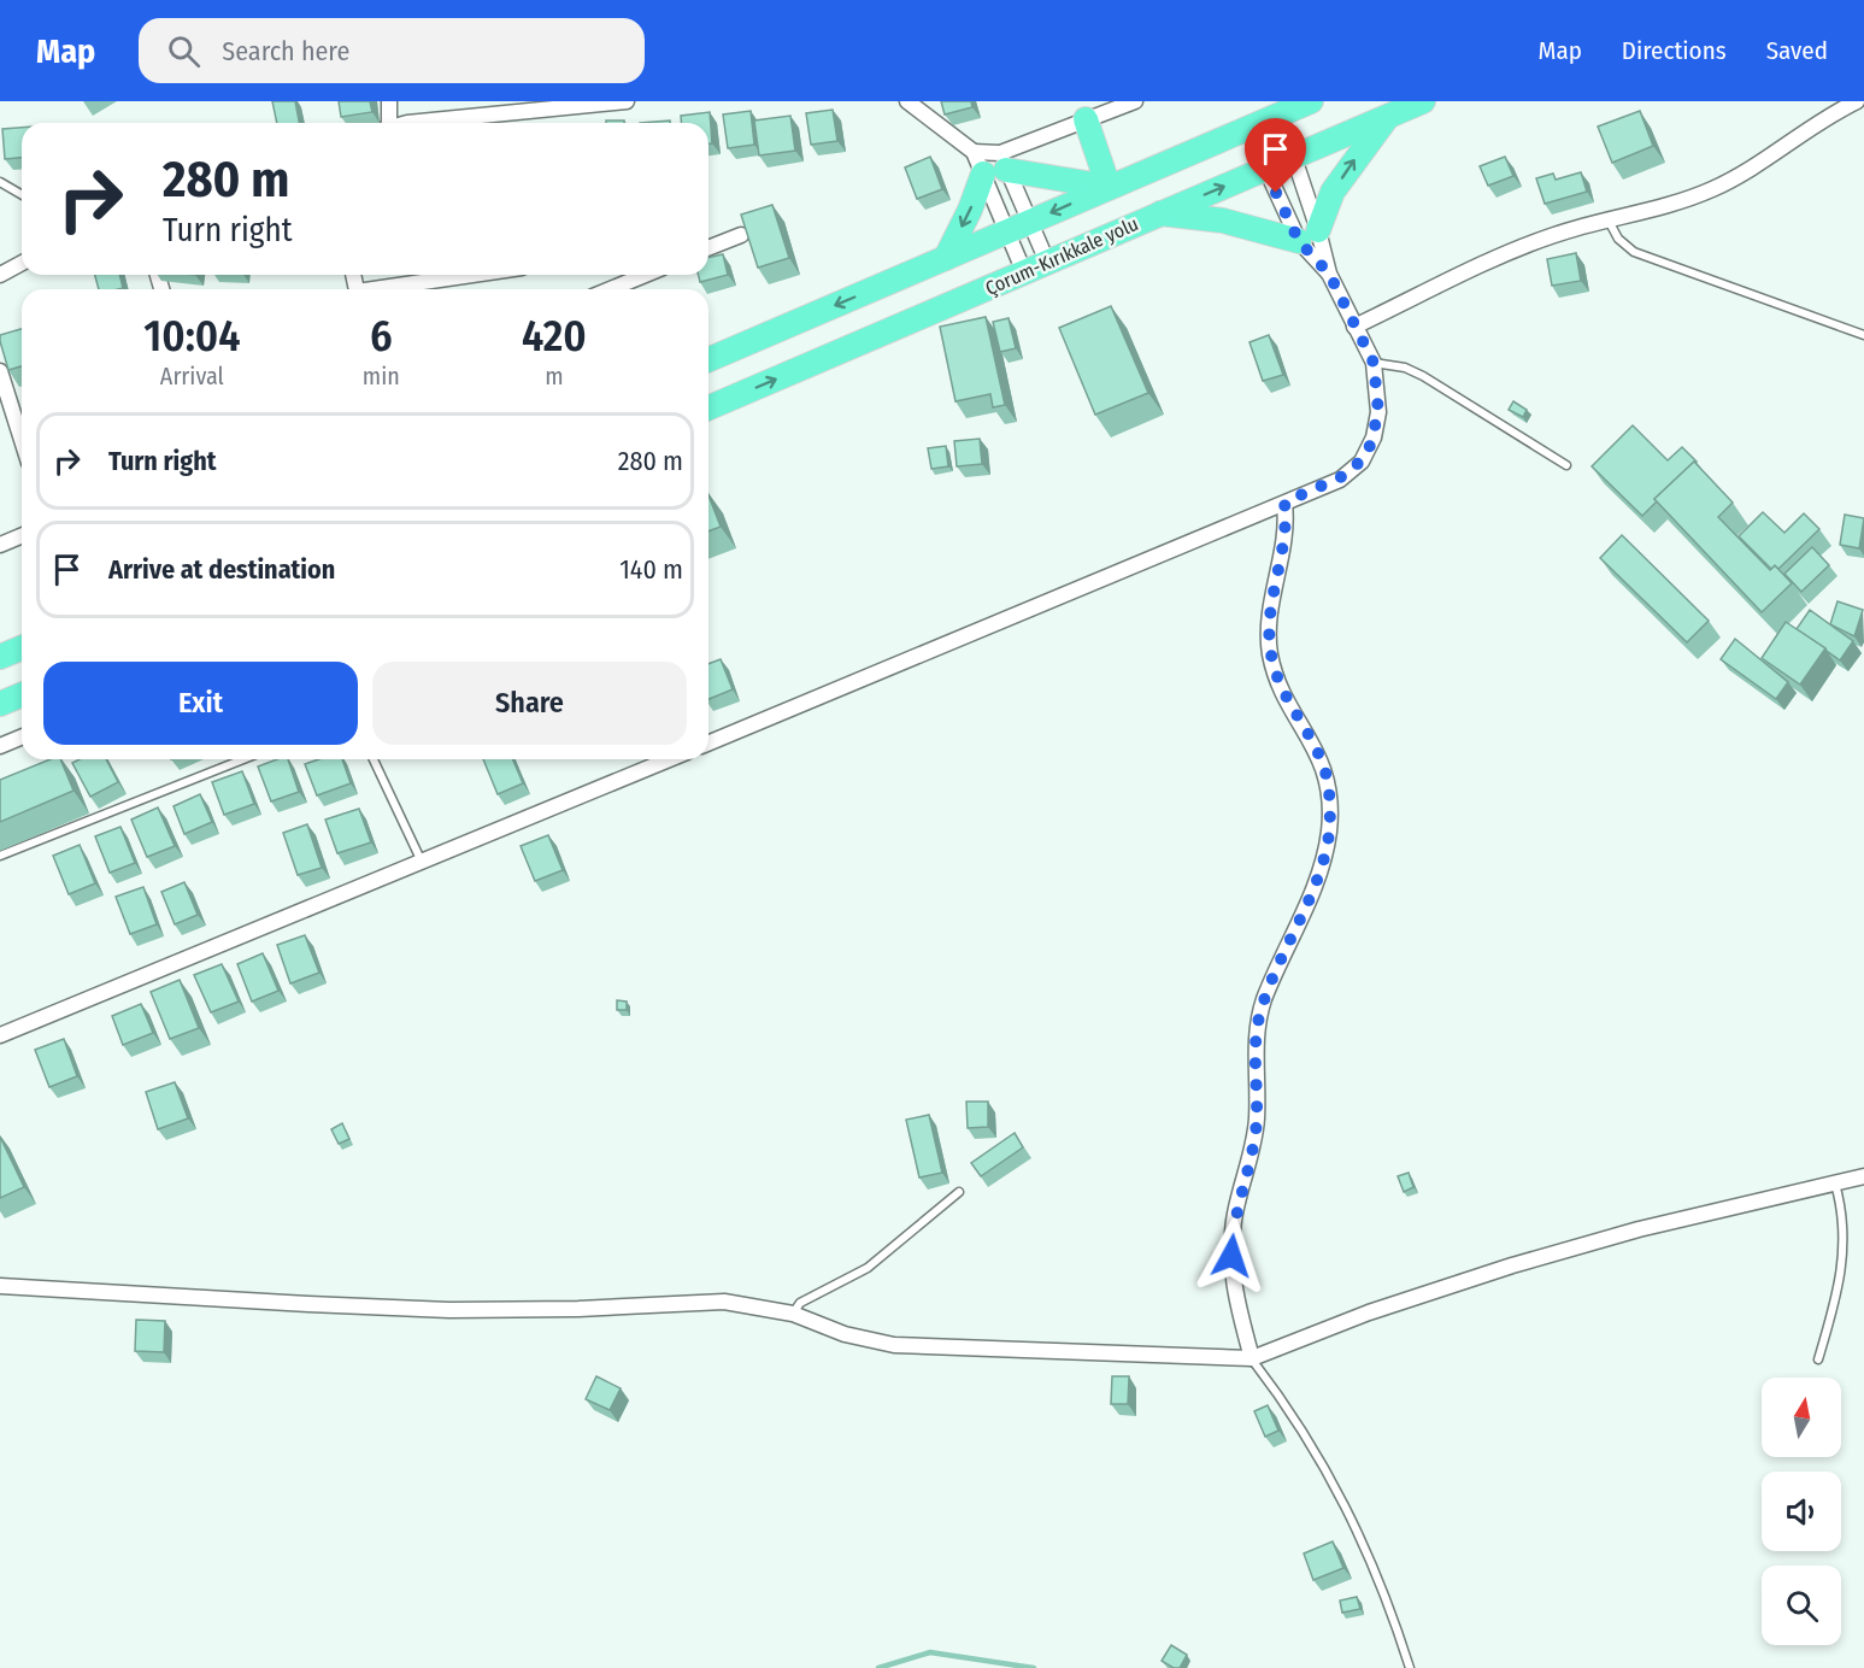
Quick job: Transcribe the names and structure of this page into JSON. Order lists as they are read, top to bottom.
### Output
{
  "streets": {
    "highway": ["Çorum-Kırıkkale yolu"]
  },
  "north": "top",
  "page": {
    "header": "Map",
    "search": "Search here",
    "nav": ["Map", "Directions", "Saved"],
    "turn": ["280 m", "Turn right"],
    "eta": [
      "10:04",
      "Arrival",
      "6",
      "min",
      "420",
      "m"
    ],
    "list": [
      {
        "name": "Turn right",
        "value": "280 m"
      },
      {
        "name": "Arrive at destination",
        "value": "140 m"
      }
    ],
    "buttons": ["Exit", "Share"]
  }
}
